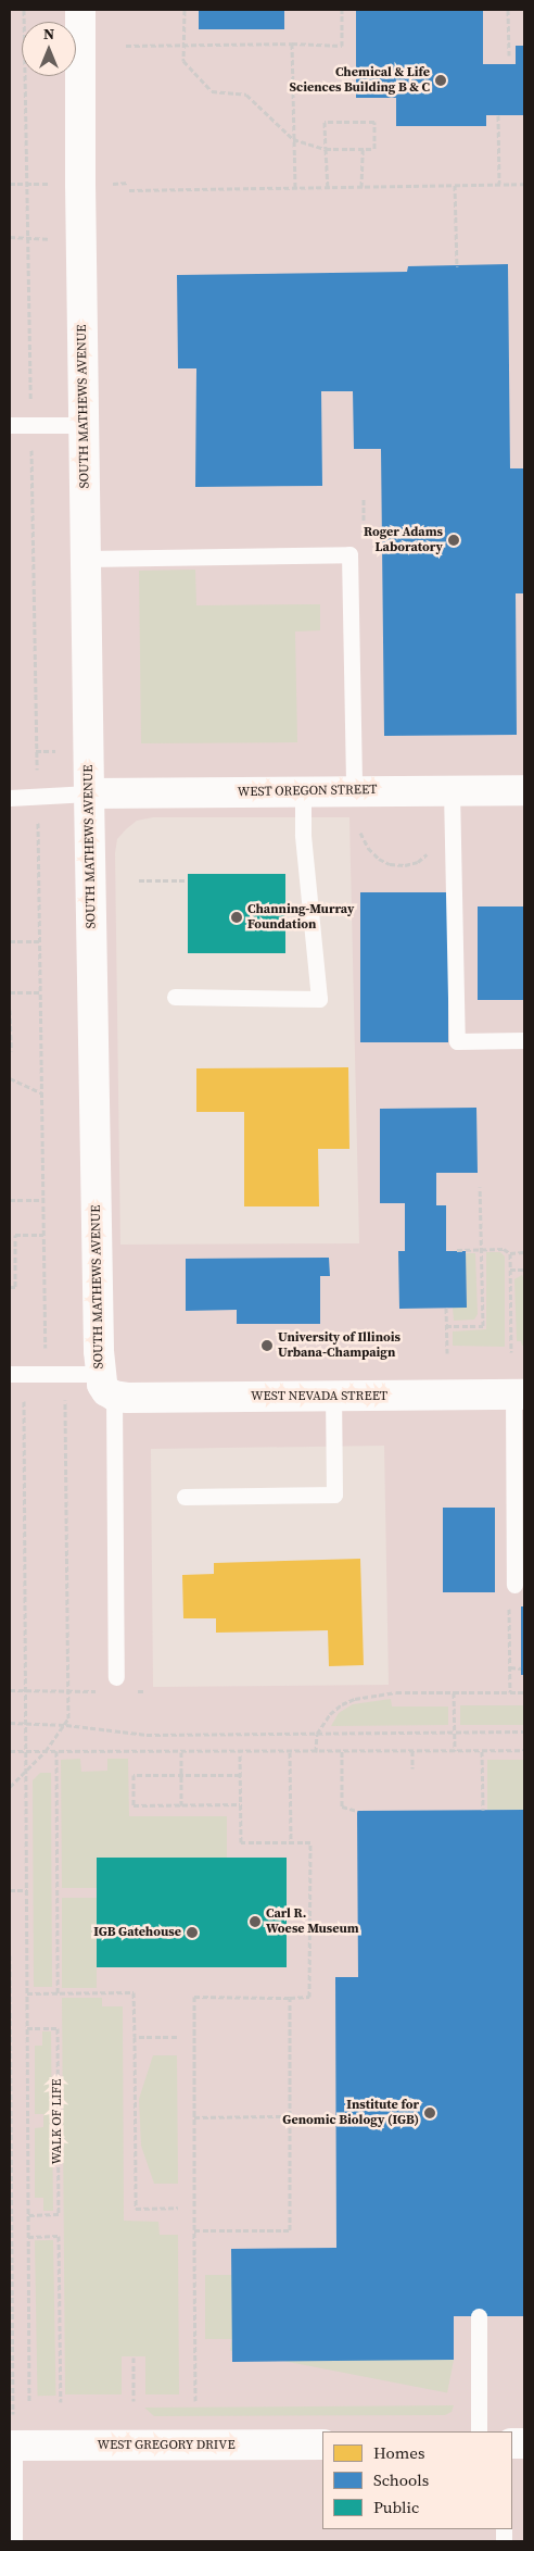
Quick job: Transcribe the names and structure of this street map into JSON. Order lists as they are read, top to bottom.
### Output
{
  "streets": {
    "street": [
      "SOUTH MATHEWS AVENUE",
      "WEST OREGON STREET",
      "WEST NEVADA STREET",
      "WEST GREGORY DRIVE"
    ],
    "path": ["WALK OF LIFE"]
  },
  "crossings": [
    ["SOUTH MATHEWS AVENUE", "WEST OREGON STREET"],
    ["SOUTH MATHEWS AVENUE", "WEST NEVADA STREET"]
  ],
  "places": [
    "Chemical & Life Sciences Building B & C",
    "Roger Adams Laboratory",
    "Channing-Murray Foundation",
    "University of Illinois Urbana-Champaign",
    "Carl R. Woese Museum",
    "IGB Gatehouse",
    "Institute for Genomic Biology (IGB)"
  ],
  "legend": ["Homes", "Schools", "Public"],
  "north": "top"
}
